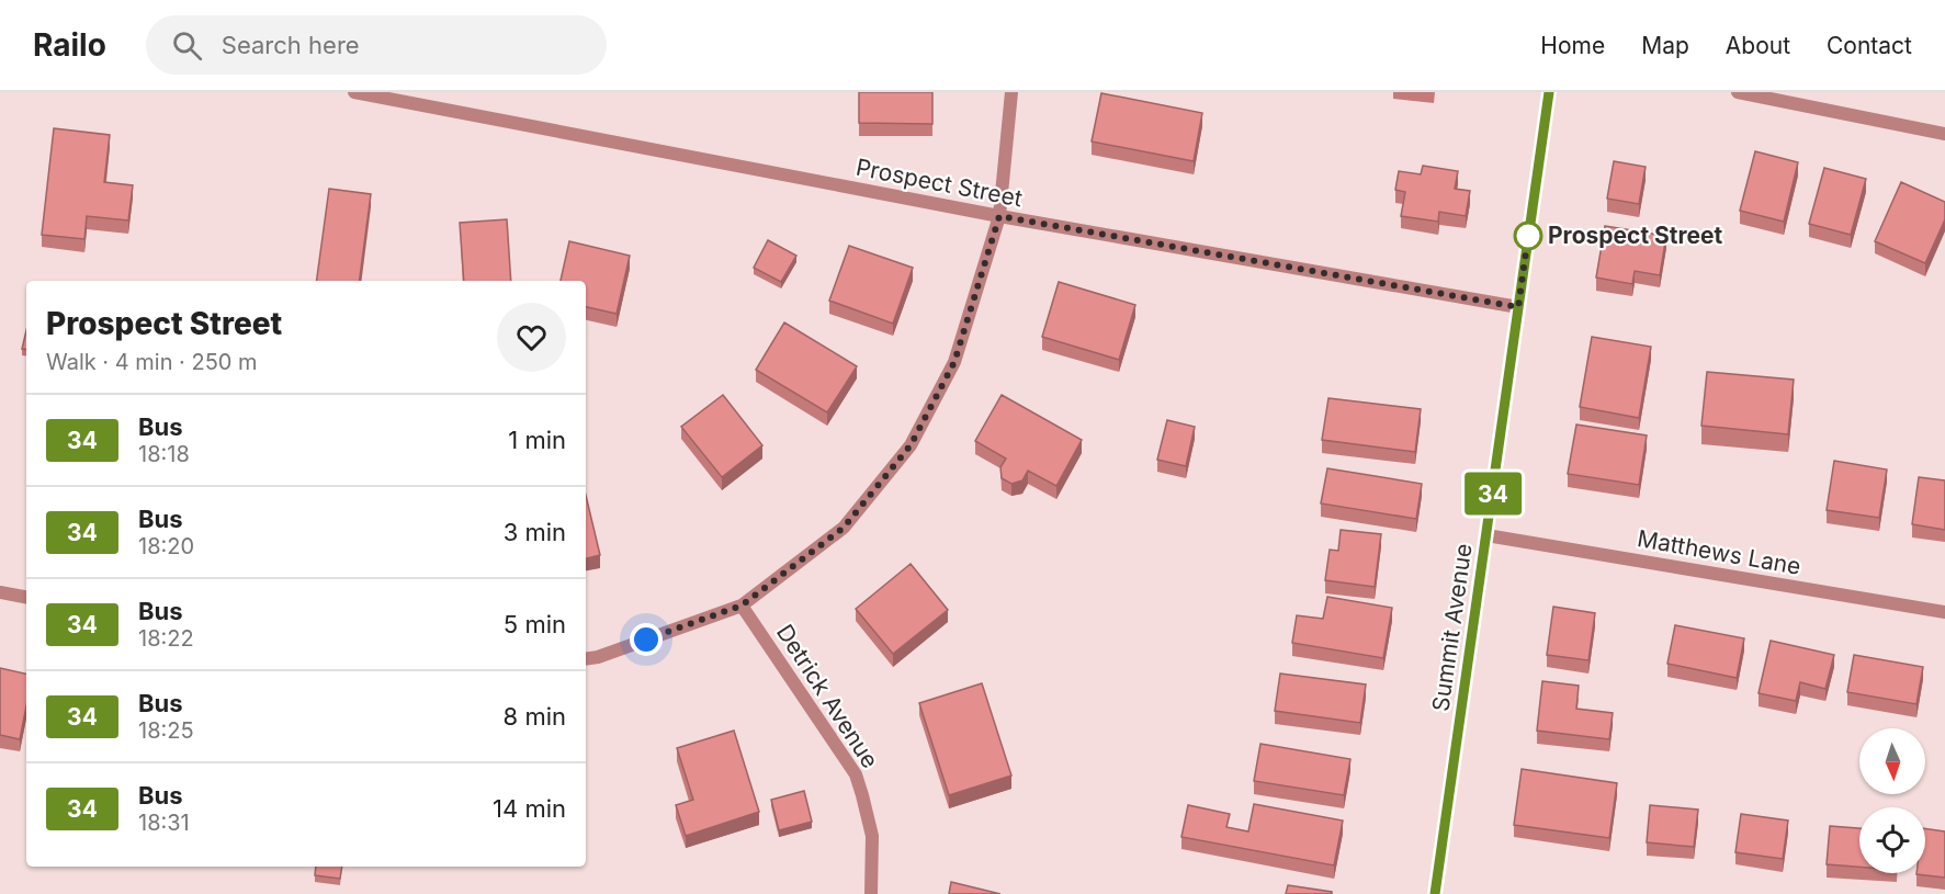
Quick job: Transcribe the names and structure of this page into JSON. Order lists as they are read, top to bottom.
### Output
{
  "streets": {
    "street": [
      "Prospect Street",
      "Matthews Lane",
      "Summit Avenue",
      "Detrick Avenue"
    ]
  },
  "crossings": [
    ["Prospect Street", "Summit Avenue"],
    ["Matthews Lane", "Summit Avenue"]
  ],
  "places": ["Prospect Street"],
  "lines": ["bus line 34"],
  "north": "bottom",
  "page": {
    "header": "Railo",
    "search": "Search here",
    "nav": [
      "Home",
      "Map",
      "About",
      "Contact"
    ],
    "on_map": "34",
    "heading": ["Prospect Street", "Walk · 4 min · 250 m"],
    "list": [
      {
        "mark": "34",
        "name": "Bus",
        "note": "18:18",
        "value": "1 min"
      },
      {
        "mark": "34",
        "name": "Bus",
        "note": "18:20",
        "value": "3 min"
      },
      {
        "mark": "34",
        "name": "Bus",
        "note": "18:22",
        "value": "5 min"
      },
      {
        "mark": "34",
        "name": "Bus",
        "note": "18:25",
        "value": "8 min"
      },
      {
        "mark": "34",
        "name": "Bus",
        "note": "18:31",
        "value": "14 min"
      }
    ]
  }
}
